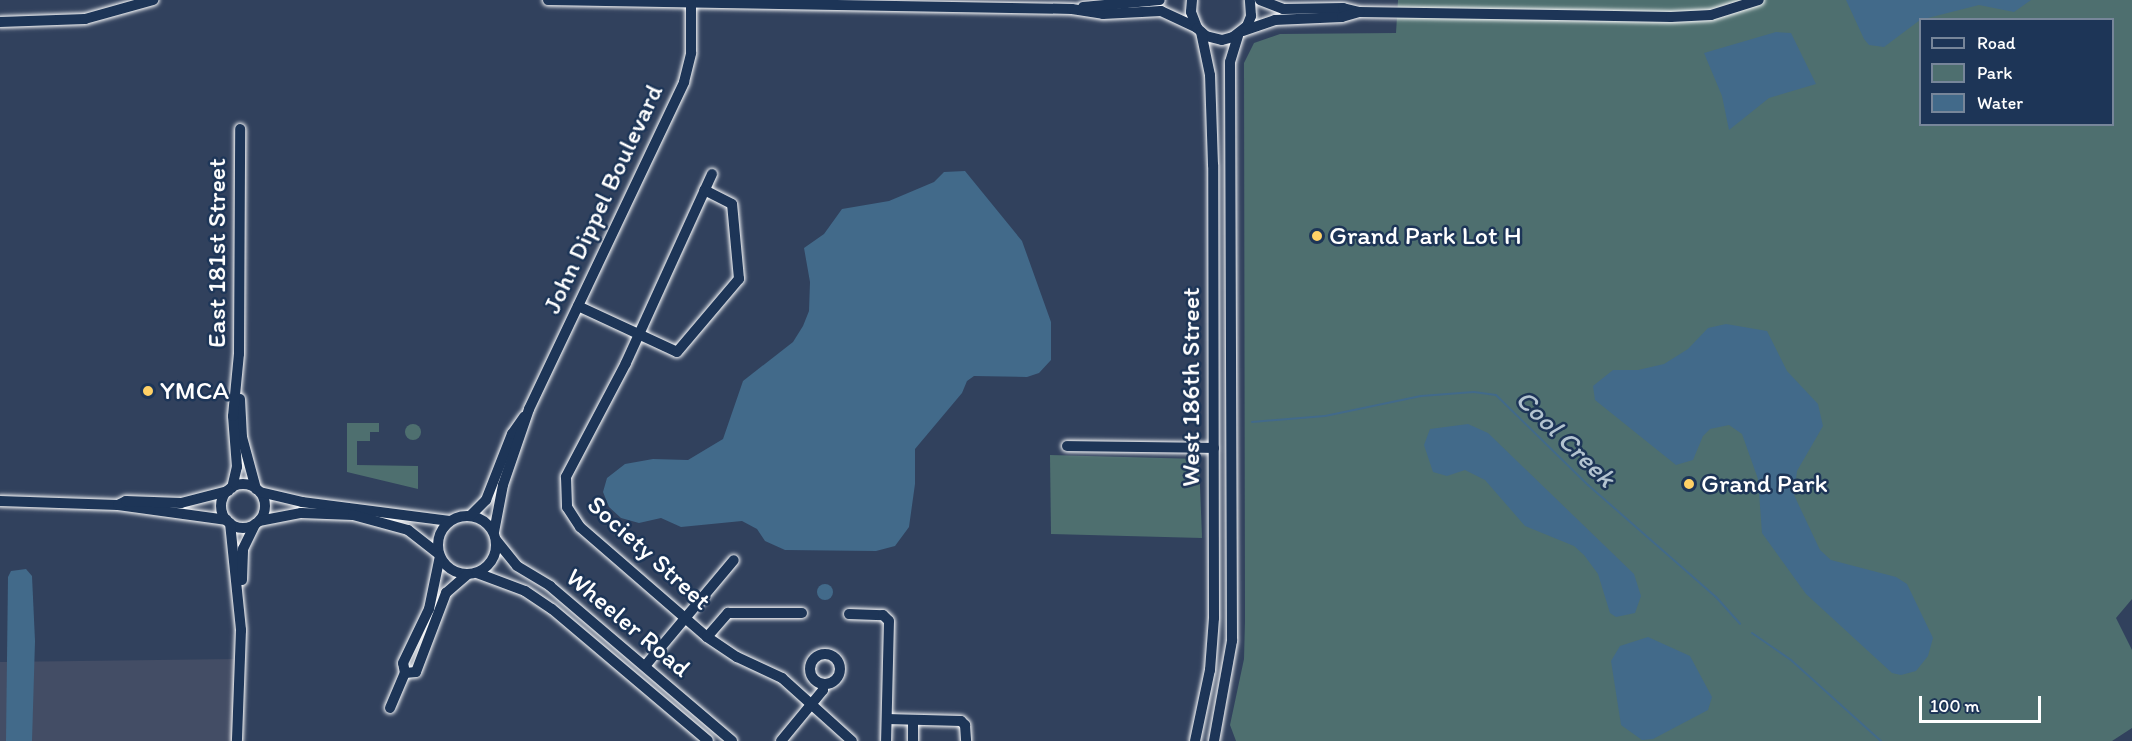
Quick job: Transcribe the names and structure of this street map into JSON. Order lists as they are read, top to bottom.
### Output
{
  "streets": {
    "street": [
      "John Dippel Boulevard",
      "East 181st Street",
      "West 186th Street",
      "Society Street",
      "Wheeler Road"
    ]
  },
  "crossings": [
    ["John Dippel Boulevard", "Wheeler Road"]
  ],
  "water": ["Cool Creek"],
  "places": ["Grand Park Lot H", "YMCA", "Grand Park"],
  "legend": ["Road", "Park", "Water"],
  "scale_bar": "100 m"
}
